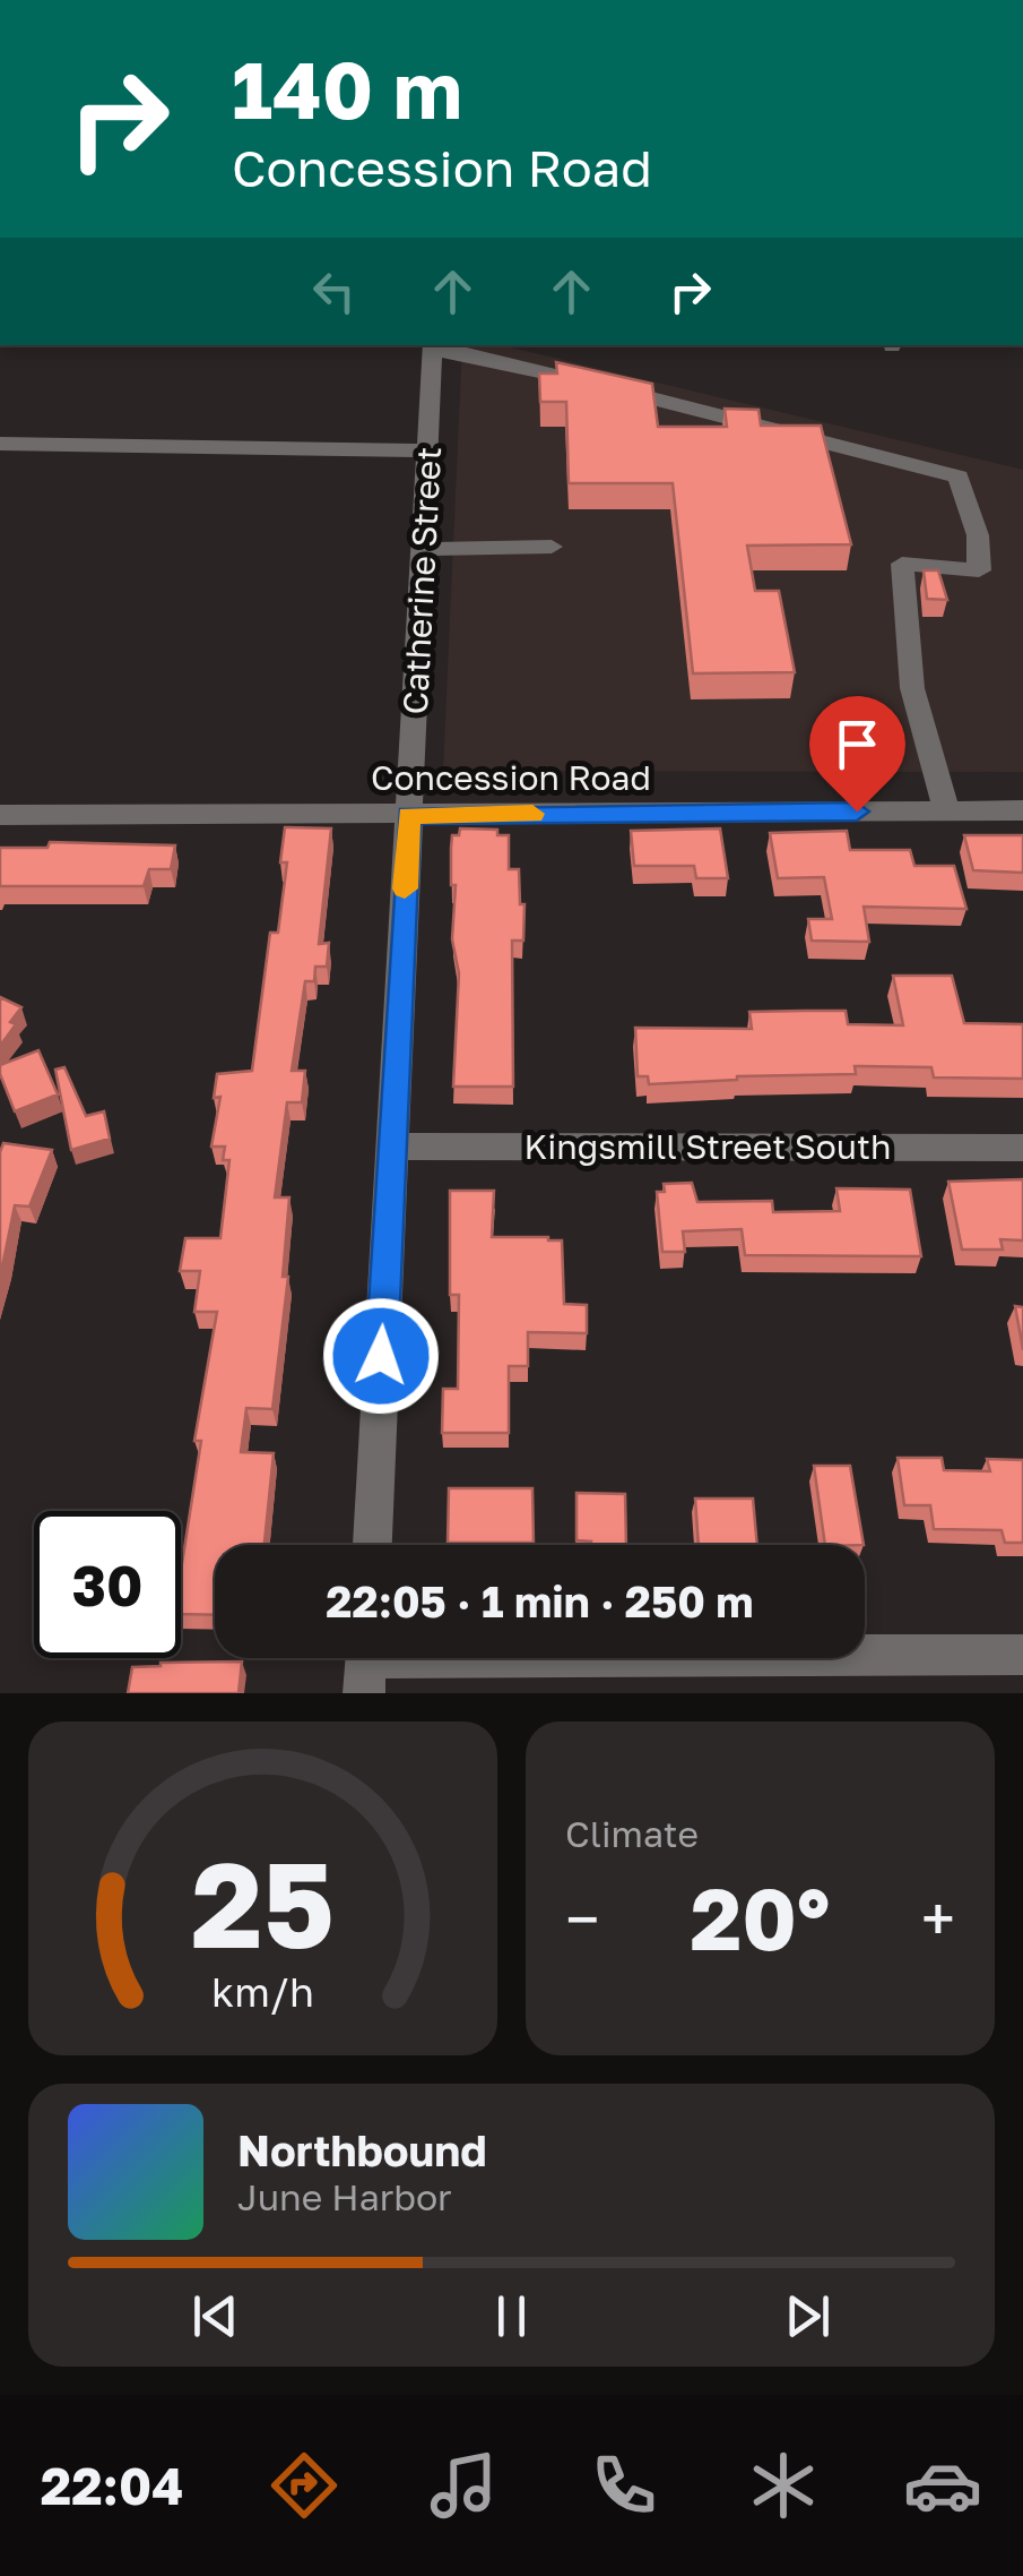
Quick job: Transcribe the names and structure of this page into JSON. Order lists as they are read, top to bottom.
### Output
{
  "streets": {
    "street": ["Catherine Street", "Concession Road", "Kingsmill Street South"]
  },
  "crossings": [
    ["Catherine Street", "Concession Road"],
    ["Catherine Street", "Kingsmill Street South"]
  ],
  "page": {
    "turn": ["140 m", "Concession Road"],
    "limit": "30",
    "trip": "22:05 · 1 min · 250 m",
    "tile": "Climate",
    "heat": ["−", "20°", "+"],
    "song": ["Northbound", "June Harbor"],
    "tabs": "22:04",
    "gauge": ["25", "km/h"]
  }
}
